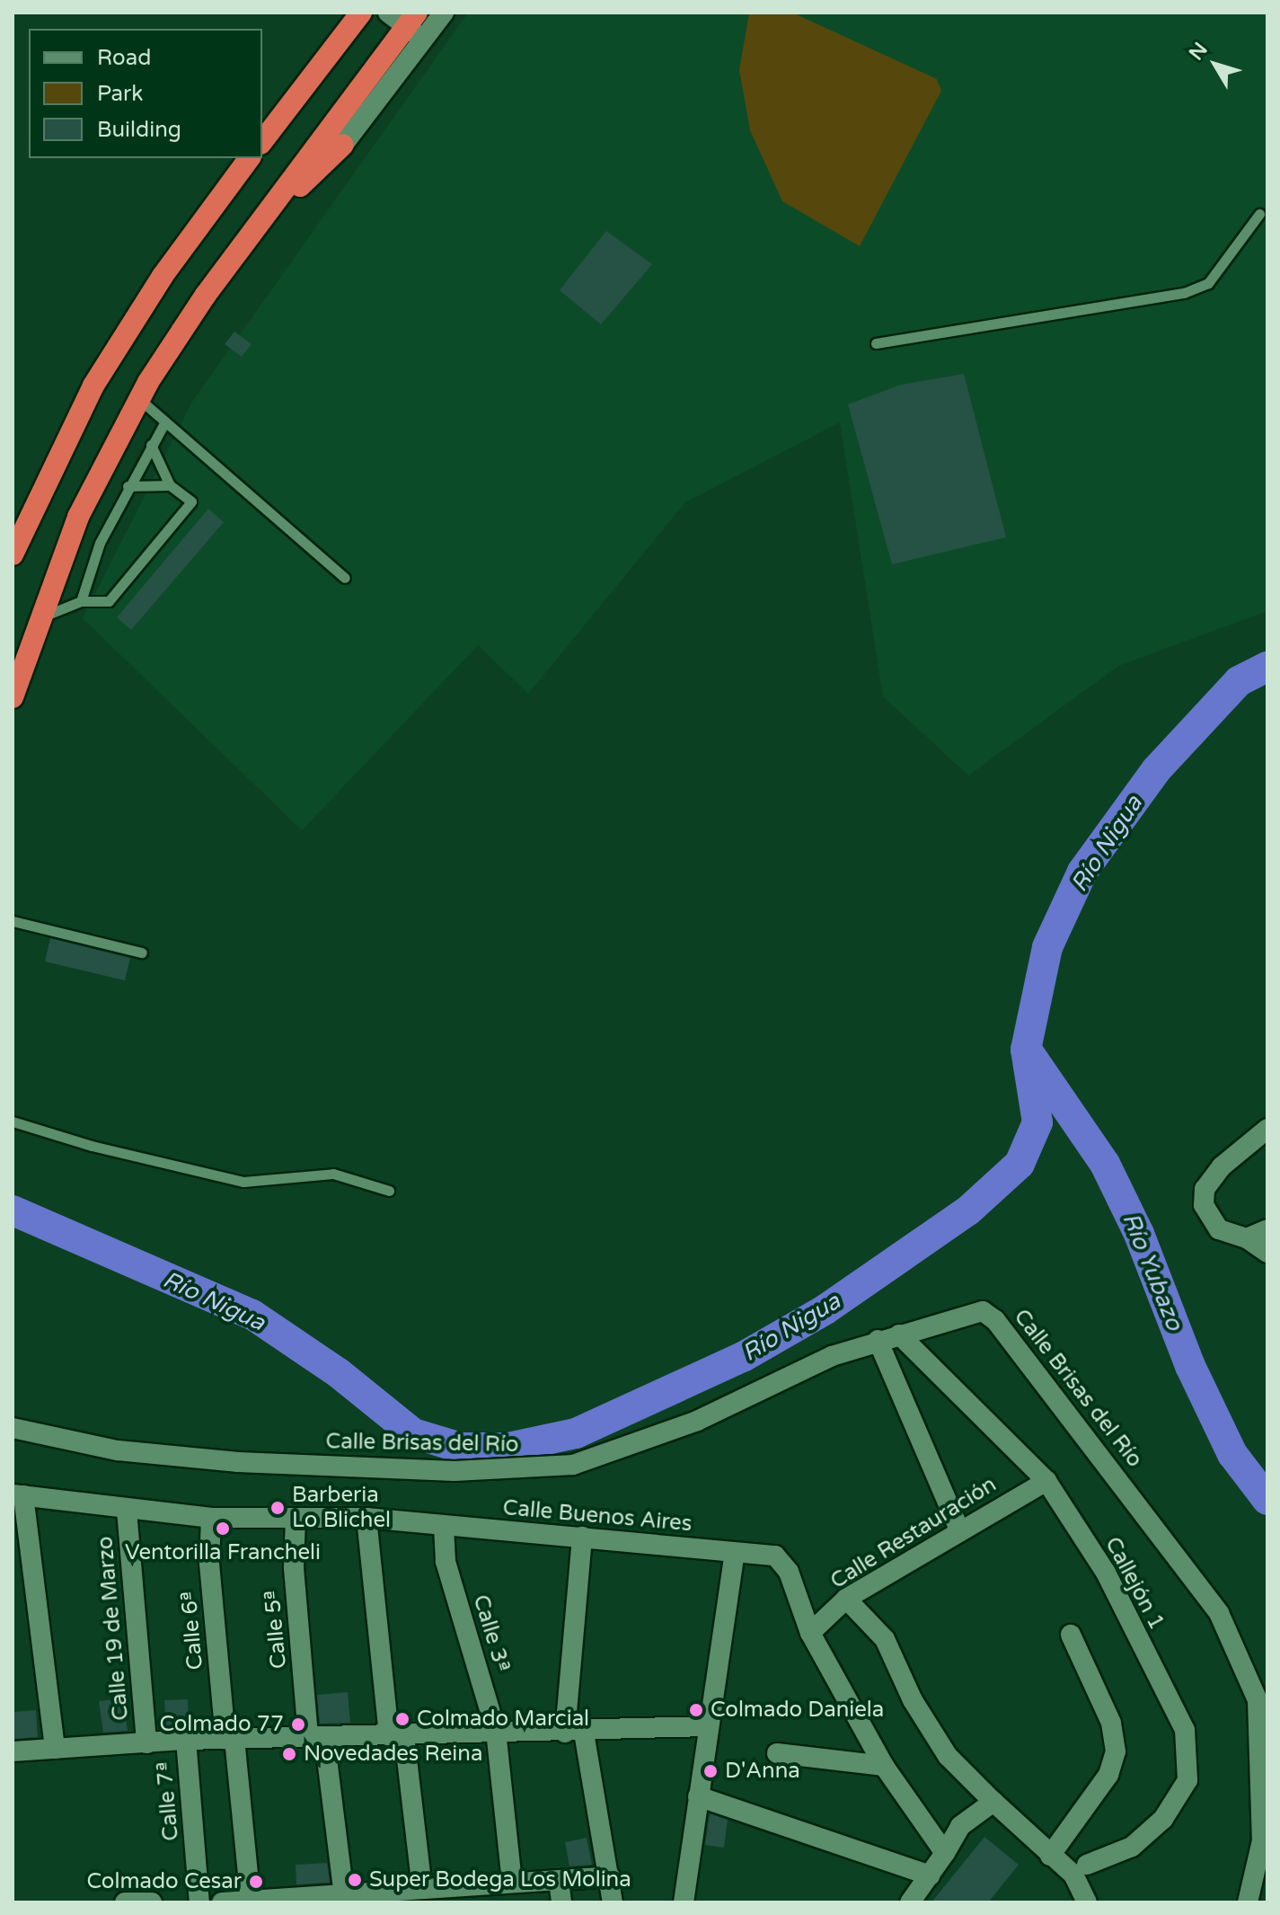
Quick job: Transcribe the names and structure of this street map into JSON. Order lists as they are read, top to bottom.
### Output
{
  "streets": {
    "street": [
      "Calle Brisas del Río",
      "Calle Buenos Aires",
      "Calle Restauración",
      "Callejón 1",
      "Calle 19 de Marzo",
      "Calle 5ª",
      "Calle 6ª",
      "Calle 3ª",
      "Calle 7ª"
    ]
  },
  "crossings": [
    ["Calle Brisas del Río", "Callejón 1"],
    ["Calle Buenos Aires", "Calle Restauración"],
    ["Calle Buenos Aires", "Calle 19 de Marzo"],
    ["Calle Buenos Aires", "Calle 5ª"],
    ["Calle Buenos Aires", "Calle 6ª"],
    ["Calle Buenos Aires", "Calle 3ª"],
    ["Calle Restauración", "Callejón 1"]
  ],
  "water": ["Río Nigua", "Río Yubazo"],
  "places": [
    "Barberia Lo Blichel",
    "Ventorilla Francheli",
    "Colmado Daniela",
    "Colmado Marcial",
    "Colmado 77",
    "Novedades Reina",
    "D'Anna",
    "Super Bodega Los Molina",
    "Colmado Cesar"
  ],
  "legend": ["Road", "Park", "Building"],
  "north": "top left"
}
